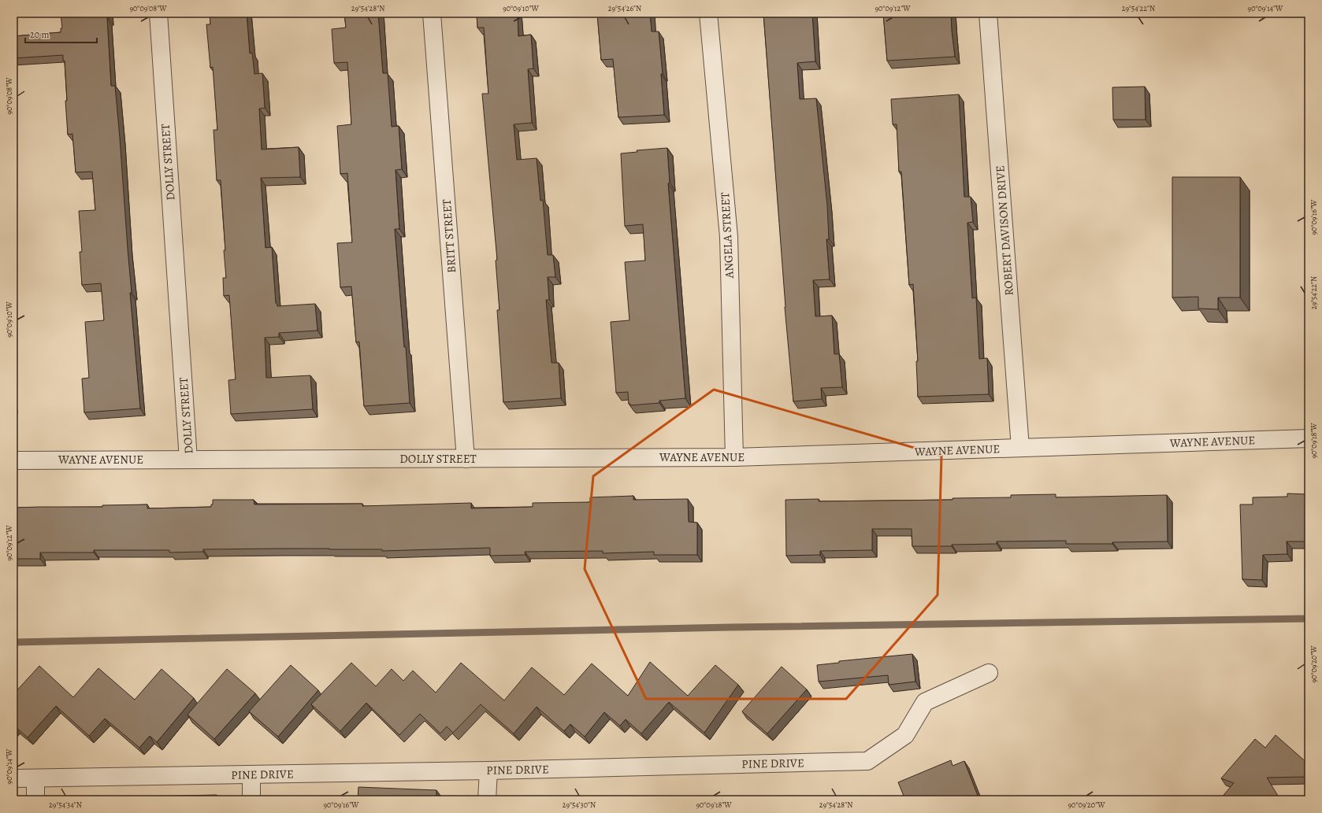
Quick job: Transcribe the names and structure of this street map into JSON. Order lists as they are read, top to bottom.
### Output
{
  "streets": {
    "street": [
      "DOLLY STREET",
      "ROBERT DAVISON DRIVE",
      "ANGELA STREET",
      "BRITT STREET",
      "WAYNE AVENUE",
      "PINE DRIVE"
    ]
  },
  "crossings": [
    ["DOLLY STREET", "BRITT STREET"],
    ["DOLLY STREET", "WAYNE AVENUE"],
    ["ROBERT DAVISON DRIVE", "WAYNE AVENUE"],
    ["ANGELA STREET", "WAYNE AVENUE"]
  ],
  "scale_bar": "20 m",
  "coordinates": [
    "90°09'08\"W",
    "29°54'28\"N",
    "90°09'10\"W",
    "29°54'26\"N",
    "90°09'12\"W",
    "29°54'22\"N",
    "90°09'14\"W",
    "90°09'16\"W",
    "90°09'18\"W",
    "90°09'20\"W",
    "29°54'34\"N",
    "29°54'30\"N"
  ]
}
